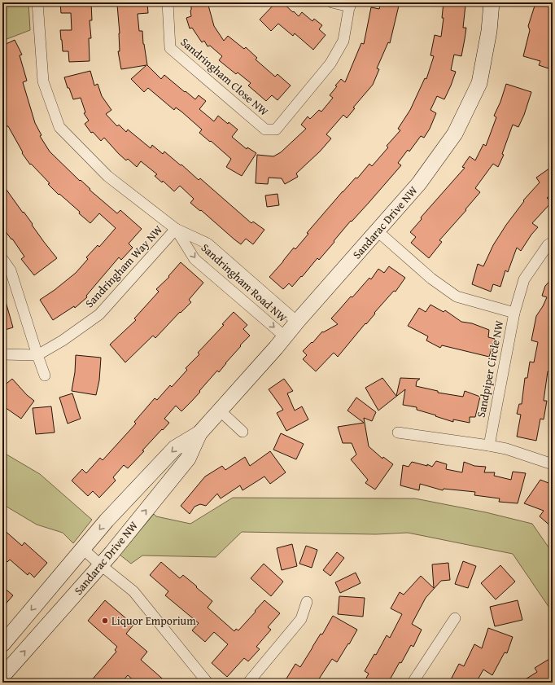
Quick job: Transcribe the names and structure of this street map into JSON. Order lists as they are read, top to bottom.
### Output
{
  "streets": {
    "street": [
      "Sandringham Close NW",
      "Sandarac Drive NW",
      "Sandringham Way NW",
      "Sandringham Road NW",
      "Sandpiper Circle NW"
    ]
  },
  "crossings": [
    ["Sandarac Drive NW", "Sandringham Road NW"],
    ["Sandringham Way NW", "Sandringham Road NW"]
  ],
  "places": ["Liquor Emporium"]
}
